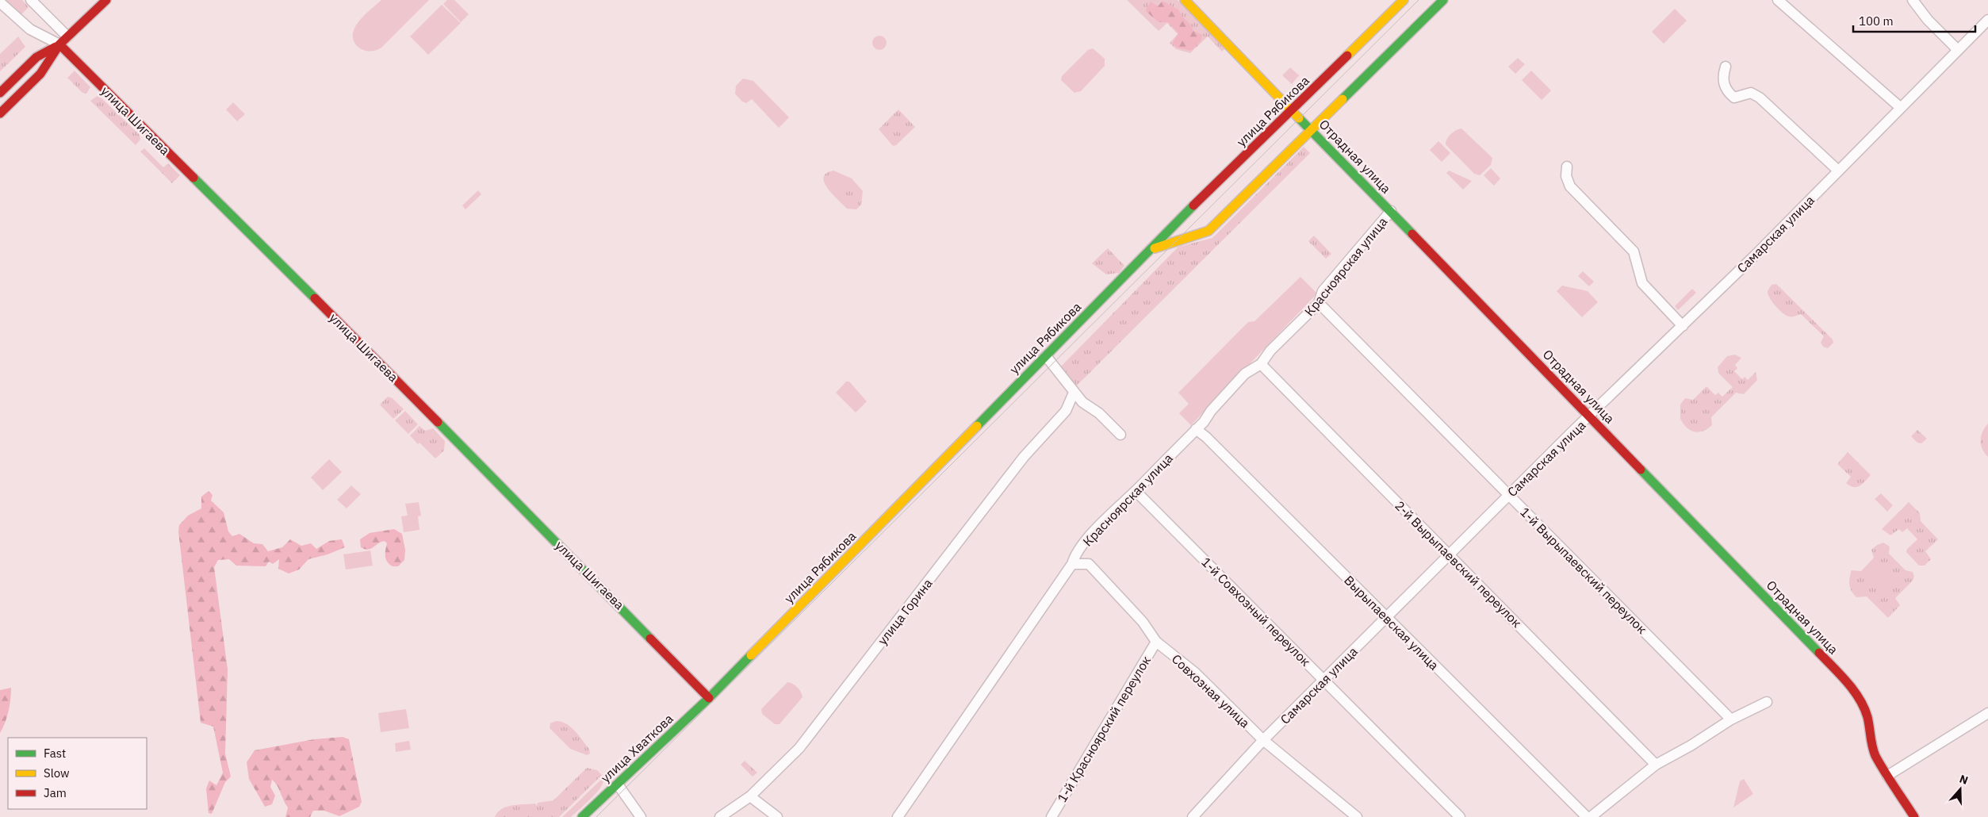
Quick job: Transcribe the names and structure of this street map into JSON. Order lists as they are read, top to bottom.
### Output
{
  "streets": {
    "street": [
      "улица Рябикова",
      "улица Шигаева",
      "Отрадная улица",
      "Самарская улица",
      "Красноярская улица",
      "2-й Вырыпаевский переулок",
      "1-й Вырыпаевский переулок",
      "улица Горина",
      "1-й Совхозный переулок",
      "Вырыпаевская улица",
      "Совхозная улица",
      "1-й Красноярский переулок",
      "улица Хваткова"
    ]
  },
  "crossings": [
    ["улица Рябикова", "улица Шигаева"],
    ["улица Рябикова", "Отрадная улица"],
    ["улица Рябикова", "улица Хваткова"],
    ["улица Шигаева", "улица Хваткова"],
    ["Отрадная улица", "Самарская улица"],
    ["Отрадная улица", "Красноярская улица"],
    ["Самарская улица", "2-й Вырыпаевский переулок"],
    ["Самарская улица", "1-й Вырыпаевский переулок"],
    ["Самарская улица", "1-й Совхозный переулок"],
    ["Самарская улица", "Вырыпаевская улица"],
    ["Самарская улица", "Совхозная улица"],
    ["Красноярская улица", "2-й Вырыпаевский переулок"],
    ["Красноярская улица", "1-й Вырыпаевский переулок"],
    ["Красноярская улица", "1-й Совхозный переулок"],
    ["Красноярская улица", "Вырыпаевская улица"],
    ["Совхозная улица", "1-й Красноярский переулок"]
  ],
  "legend": ["Fast", "Slow", "Jam"],
  "scale_bar": "100 m",
  "north": "top"
}
